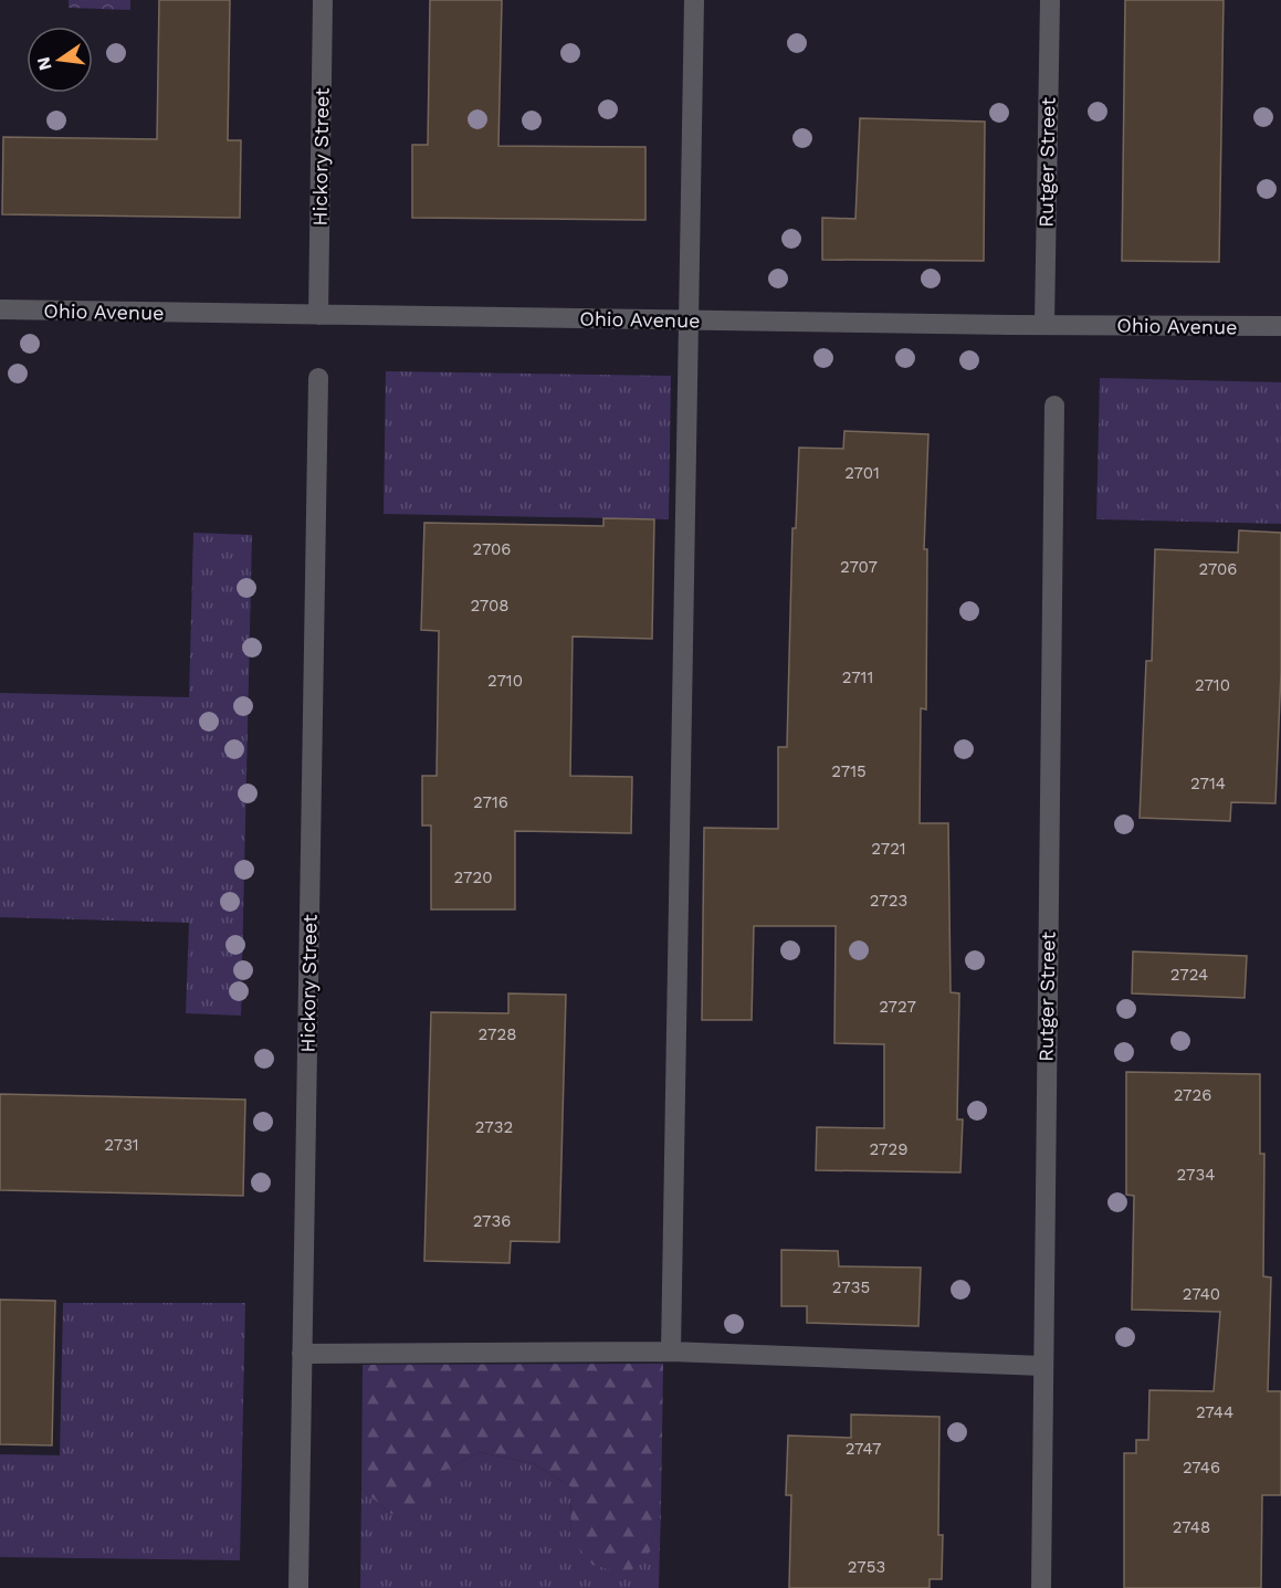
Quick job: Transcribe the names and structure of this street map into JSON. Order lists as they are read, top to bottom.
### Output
{
  "streets": {
    "street": ["Hickory Street", "Rutger Street", "Ohio Avenue"]
  },
  "crossings": [
    ["Hickory Street", "Ohio Avenue"],
    ["Rutger Street", "Ohio Avenue"]
  ],
  "house_numbers": [
    "2701",
    "2706",
    "2707",
    "2706",
    "2708",
    "2711",
    "2710",
    "2710",
    "2715",
    "2714",
    "2716",
    "2721",
    "2720",
    "2723",
    "2724",
    "2727",
    "2728",
    "2726",
    "2732",
    "2731",
    "2729",
    "2734",
    "2736",
    "2735",
    "2740",
    "2744",
    "2747",
    "2746",
    "2748",
    "2753"
  ],
  "north": "left"
}
